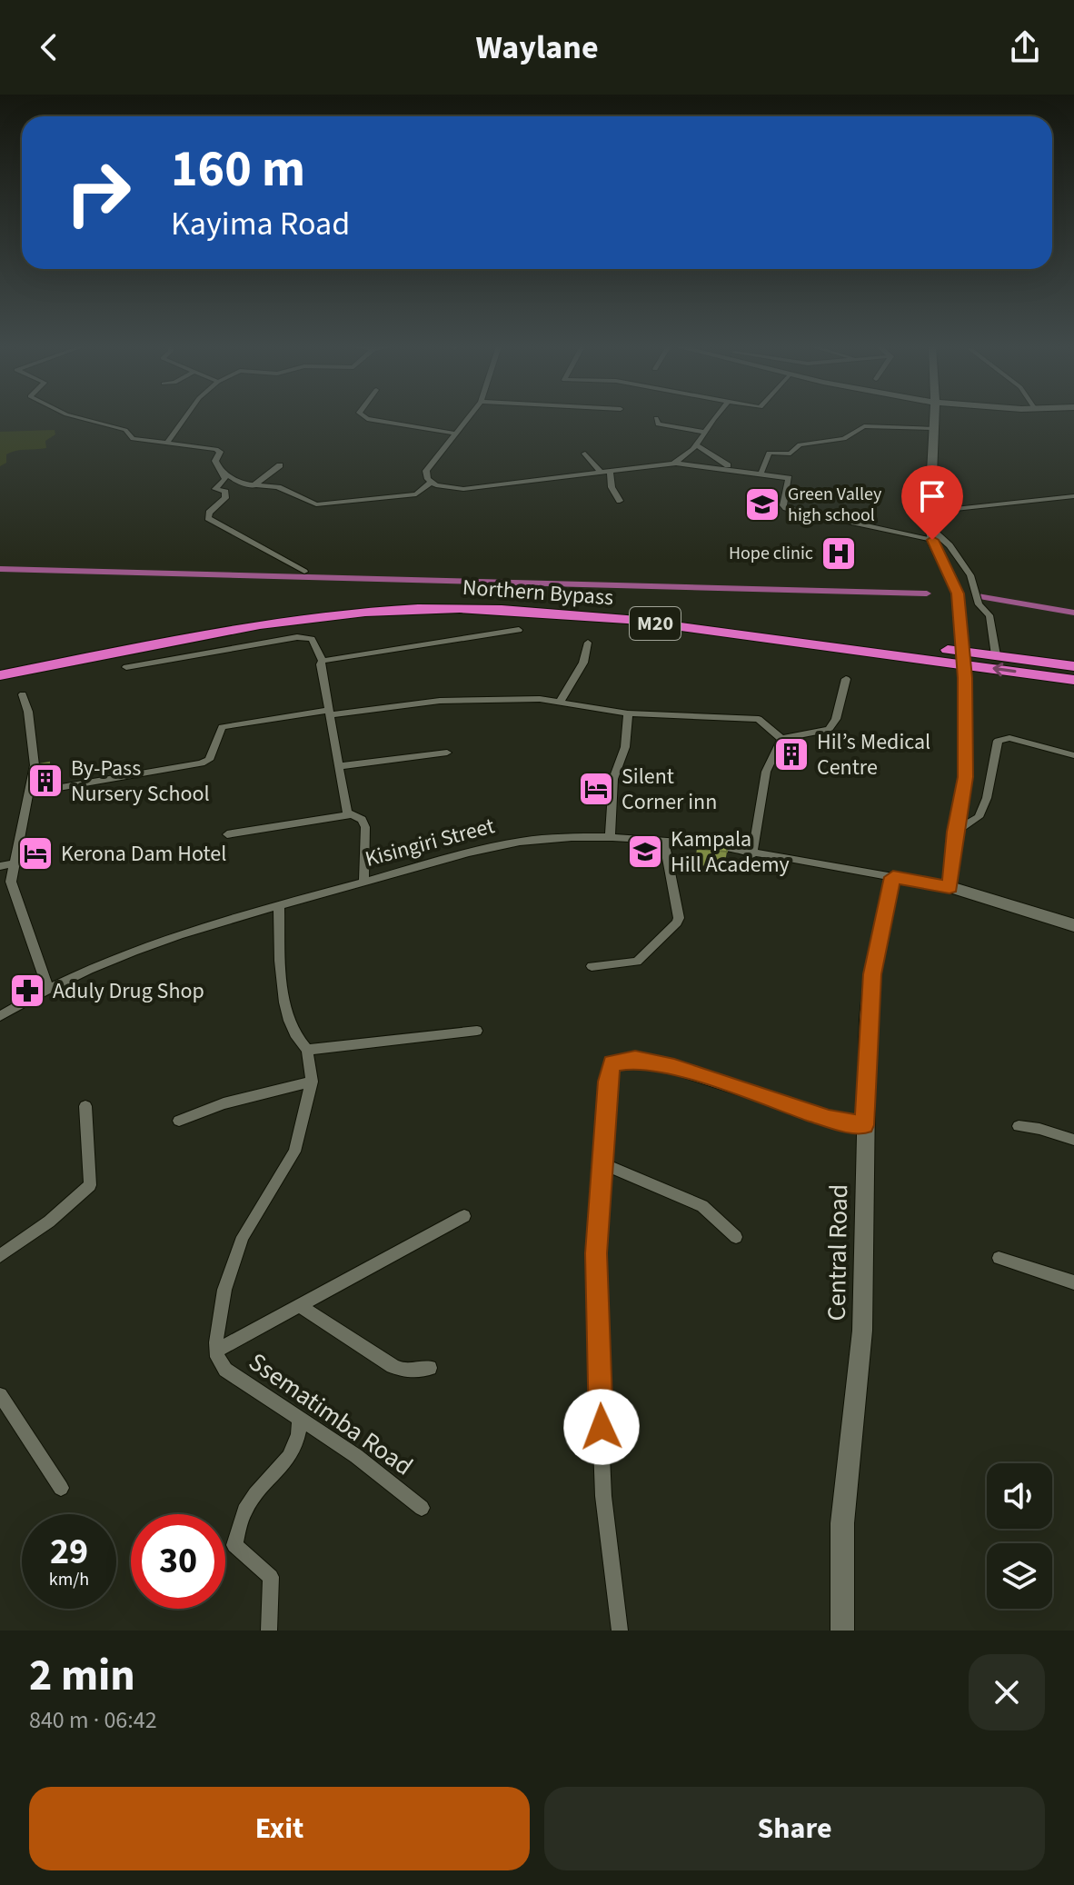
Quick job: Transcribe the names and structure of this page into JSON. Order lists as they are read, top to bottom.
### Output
{
  "streets": {
    "highway": ["Northern Bypass", "M20"],
    "street": ["Kisingiri Street", "Central Road", "Ssematimba Road"]
  },
  "crossings": [
    ["Kisingiri Street", "Central Road"]
  ],
  "places": {
    "school or university": ["Green Valley high school", "Kampala Hill Academy"],
    "hospital": ["Hope clinic"],
    "building": ["Hil’s Medical Centre", "By-Pass Nursery School"],
    "hotel": ["Silent Corner inn", "Kerona Dam Hotel"],
    "pharmacy": ["Aduly Drug Shop"]
  },
  "page": {
    "header": "Waylane",
    "turn": ["160 m", "Kayima Road"],
    "speed": "29 km/h",
    "limit": "30",
    "heading": ["2 min", "840 m · 06:42"],
    "buttons": ["Exit", "Share"]
  }
}
